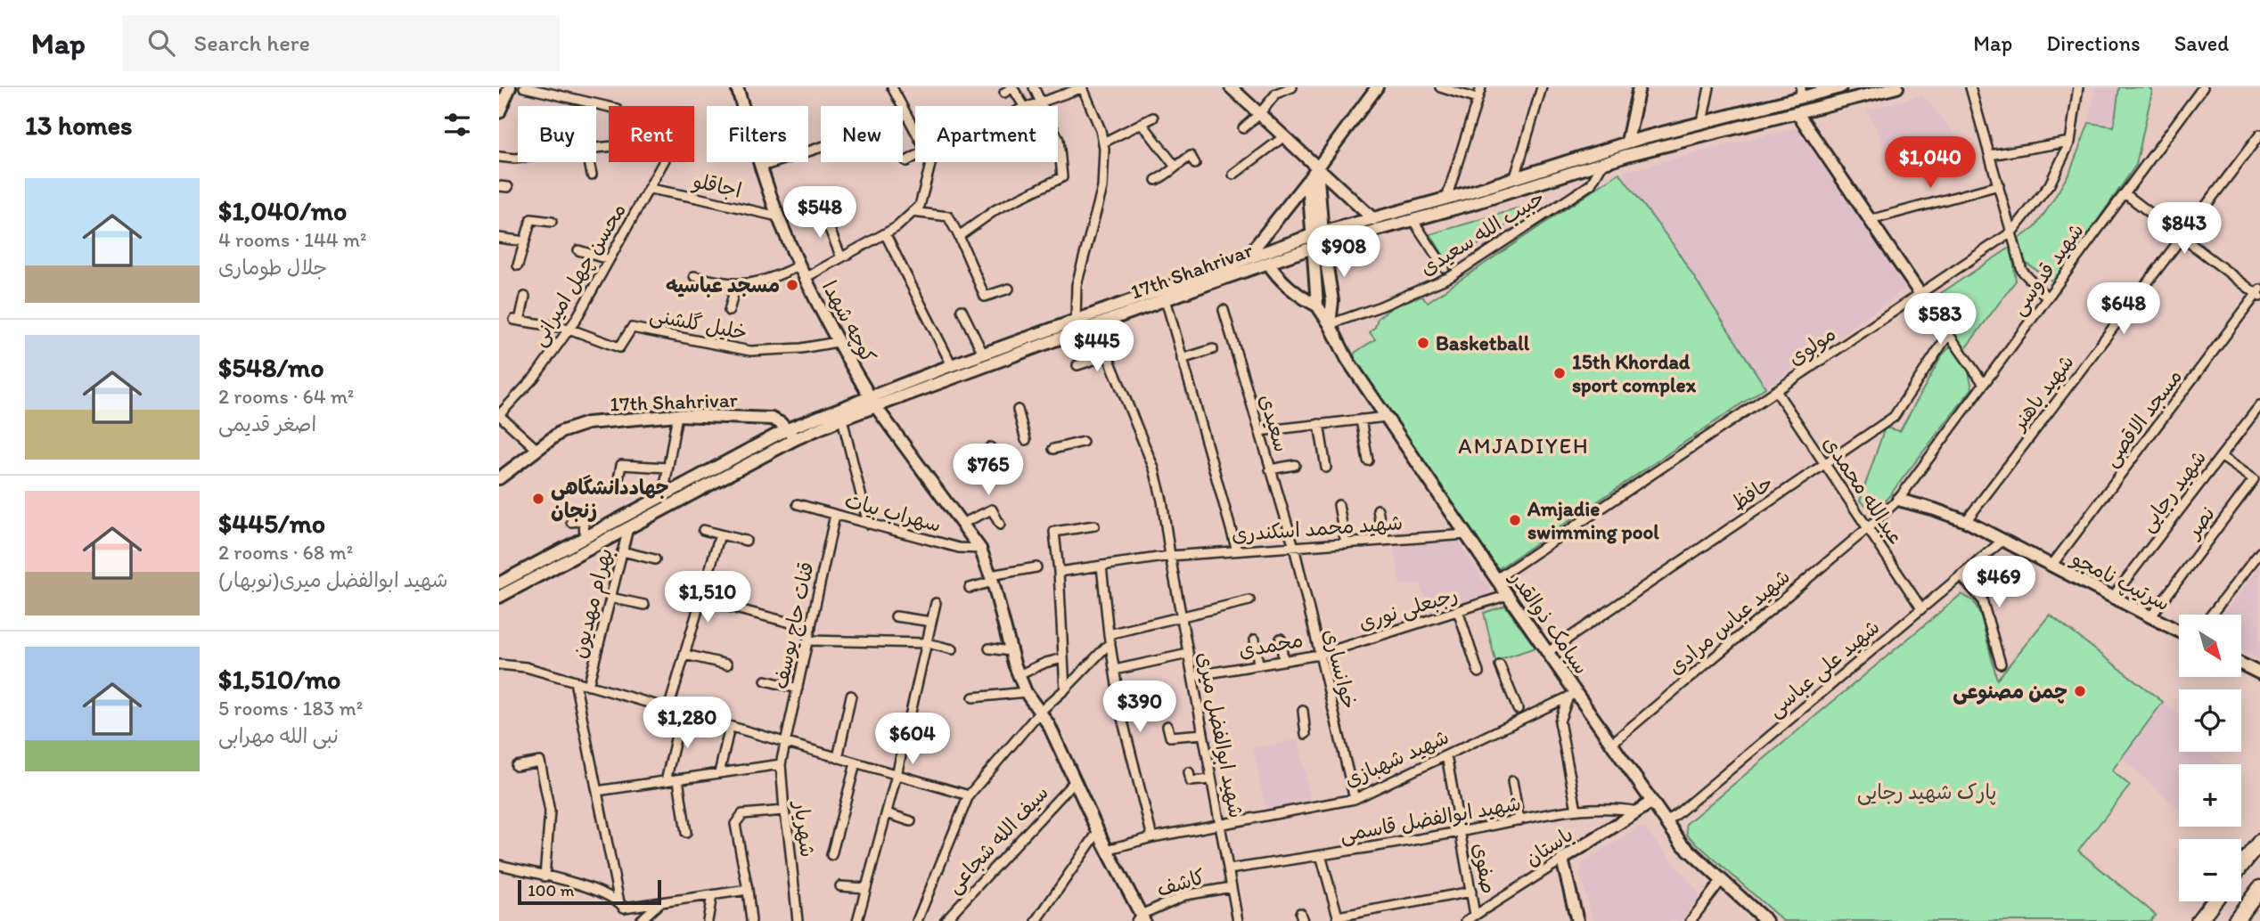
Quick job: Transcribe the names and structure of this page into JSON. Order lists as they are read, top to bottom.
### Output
{
  "streets": {
    "street": [
      "اجاقلو",
      "حبیب الله سعیدی",
      "شهید قدوسی",
      "17th Shahrivar",
      "محسن چهل امیرانی",
      "کوچه شهدا",
      "خلیل گلشنی",
      "مولوی",
      "شهید باهنر",
      "مسجد الاقصی",
      "سعیدی",
      "عبدالله محمدی",
      "شهید رجایی",
      "حافظ",
      "سهراب بیات",
      "نصر",
      "شهید محمد اسکندری",
      "سرتیپ نامجو",
      "بهرام مهدیون",
      "رجبعلی نوری",
      "شهید عباس مرادی",
      "سیامک ذوالقدر",
      "قنات حاج یوسف",
      "محمدی",
      "شهید علی عباسی",
      "خوانساری",
      "شهید ابوالفضل میری",
      "شهید شهبازی",
      "شهید ابوالفضل قاسمی",
      "شهریار",
      "سیف الله شجاعی",
      "باستان",
      "صفوی",
      "کاشف"
    ]
  },
  "crossings": [
    ["اجاقلو", "محسن چهل امیرانی"],
    ["اجاقلو", "کوچه شهدا"],
    ["حبیب الله سعیدی", "17th Shahrivar"],
    ["حبیب الله سعیدی", "سیامک ذوالقدر"],
    ["شهید قدوسی", "عبدالله محمدی"],
    ["شهید قدوسی", "سرتیپ نامجو"],
    ["شهید قدوسی", "شهید عباس مرادی"],
    ["17th Shahrivar", "کوچه شهدا"],
    ["17th Shahrivar", "بهرام مهدیون"],
    ["17th Shahrivar", "سیامک ذوالقدر"],
    ["17th Shahrivar", "شهید ابوالفضل میری"],
    ["محسن چهل امیرانی", "خلیل گلشنی"],
    ["کوچه شهدا", "خلیل گلشنی"],
    ["مولوی", "عبدالله محمدی"],
    ["مولوی", "سیامک ذوالقدر"],
    ["شهید باهنر", "سرتیپ نامجو"],
    ["مسجد الاقصی", "سرتیپ نامجو"],
    ["سعیدی", "شهید محمد اسکندری"],
    ["سعیدی", "خوانساری"],
    ["عبدالله محمدی", "حافظ"],
    ["عبدالله محمدی", "شهید عباس مرادی"],
    ["عبدالله محمدی", "شهید علی عباسی"],
    ["شهید رجایی", "نصر"],
    ["شهید رجایی", "سرتیپ نامجو"],
    ["حافظ", "سیامک ذوالقدر"],
    ["سهراب بیات", "قنات حاج یوسف"],
    ["نصر", "سرتیپ نامجو"],
    ["شهید محمد اسکندری", "سیامک ذوالقدر"],
    ["شهید محمد اسکندری", "خوانساری"],
    ["شهید محمد اسکندری", "شهید ابوالفضل میری"],
    ["سرتیپ نامجو", "شهید علی عباسی"],
    ["رجبعلی نوری", "سیامک ذوالقدر"],
    ["رجبعلی نوری", "محمدی"],
    ["رجبعلی نوری", "خوانساری"],
    ["شهید عباس مرادی", "سیامک ذوالقدر"],
    ["سیامک ذوالقدر", "شهید علی عباسی"],
    ["سیامک ذوالقدر", "شهید شهبازی"],
    ["سیامک ذوالقدر", "باستان"],
    ["قنات حاج یوسف", "شهریار"],
    ["محمدی", "خوانساری"],
    ["محمدی", "شهید ابوالفضل میری"],
    ["خوانساری", "شهید شهبازی"],
    ["شهید ابوالفضل میری", "شهید شهبازی"],
    ["شهید ابوالفضل میری", "شهید ابوالفضل قاسمی"],
    ["شهید ابوالفضل میری", "کاشف"],
    ["شهید شهبازی", "صفوی"],
    ["شهید ابوالفضل قاسمی", "باستان"],
    ["شهید ابوالفضل قاسمی", "صفوی"],
    ["باستان", "صفوی"]
  ],
  "districts": ["AMJADIYEH"],
  "parks": ["پارک شهید رجایی"],
  "places": [
    "مسجد عباسیه",
    "Basketball",
    "15th Khordad sport complex",
    "جهاددانشگاهی زنجان",
    "Amjadie swimming pool",
    "چمن مصنوعی"
  ],
  "scale_bar": "100 m",
  "north": "bottom right",
  "page": {
    "header": "Map",
    "search": "Search here",
    "nav": ["Map", "Directions", "Saved"],
    "heading": "13 homes",
    "chip": [
      "Buy",
      "Rent",
      "Filters",
      "New",
      "Apartment"
    ],
    "price": [
      "$1,040",
      "$548",
      "$843",
      "$908",
      "$648",
      "$583",
      "$445",
      "$765",
      "$469",
      "$1,510",
      "$390",
      "$1,280",
      "$604"
    ],
    "list": [
      {
        "name": "$1,040/mo",
        "note": "4 rooms · 144 m² · جلال طوماری"
      },
      {
        "name": "$548/mo",
        "note": "2 rooms · 64 m² · اصغر قدیمی"
      },
      {
        "name": "$445/mo",
        "note": "2 rooms · 68 m² · شهید ابوالفضل میری(نوبهار)"
      },
      {
        "name": "$1,510/mo",
        "note": "5 rooms · 183 m² · نبی الله مهرابی"
      }
    ],
    "map_buttons": ["+", "−"],
    "scale": "100 m"
  }
}
